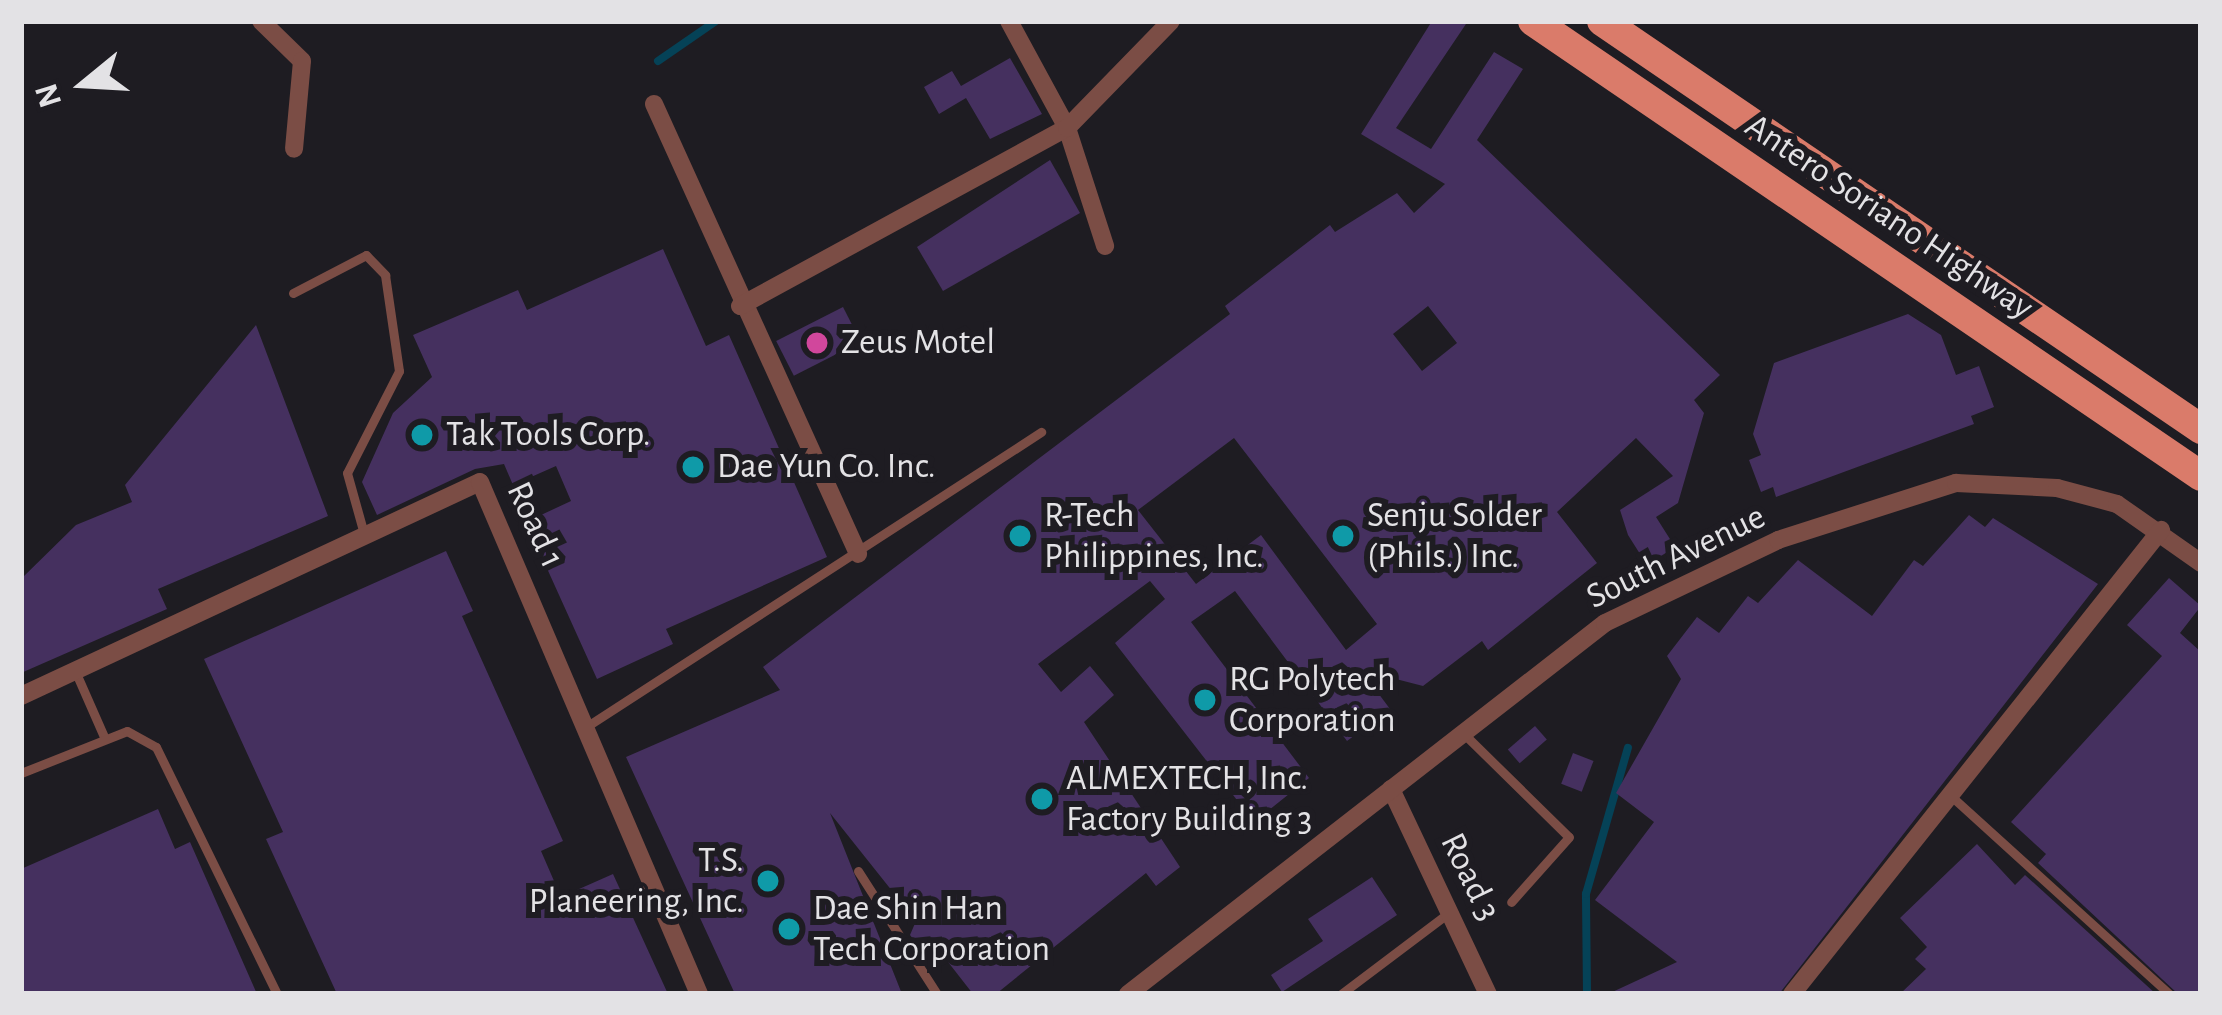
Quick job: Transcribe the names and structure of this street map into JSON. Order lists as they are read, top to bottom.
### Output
{
  "streets": {
    "main road": ["Antero Soriano Highway"],
    "street": ["Road 1", "South Avenue", "Road 3"]
  },
  "crossings": [
    ["South Avenue", "Road 3"]
  ],
  "places": [
    "Zeus Motel",
    "Tak Tools Corp.",
    "Dae Yun Co. Inc.",
    "R-Tech Philippines, Inc.",
    "Senju Solder (Phils.) Inc.",
    "RG Polytech Corporation",
    "ALMEXTECH, Inc. Factory Building 3",
    "T.S. Planeering, Inc.",
    "Dae Shin Han Tech Corporation"
  ],
  "north": "left"
}
